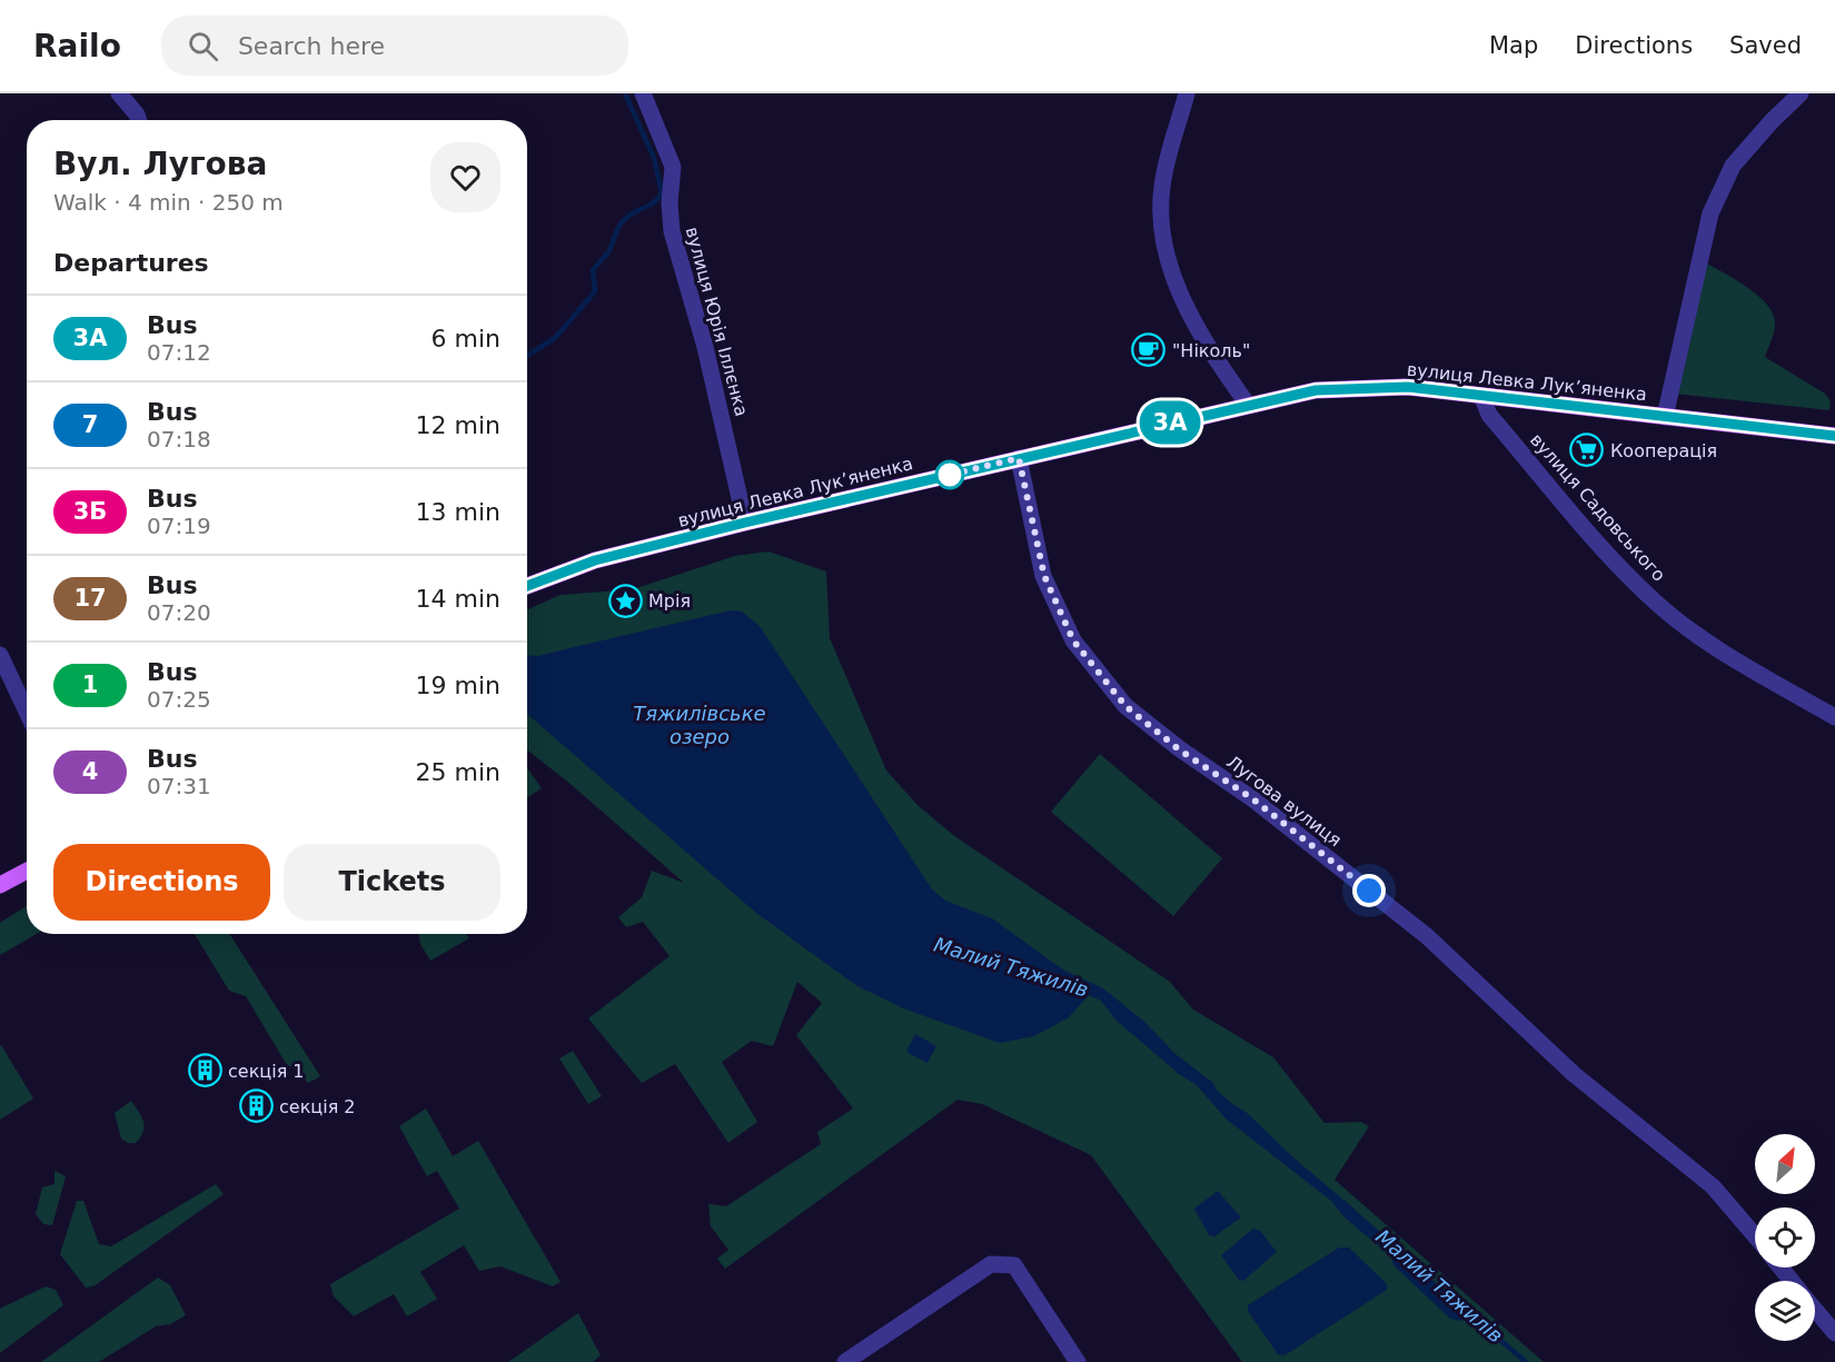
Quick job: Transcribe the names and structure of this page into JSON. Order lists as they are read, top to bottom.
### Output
{
  "streets": {
    "main road": ["вулиця Левка Лукʼяненка"],
    "street": ["вулиця Юрія Іллєнка", "вулиця Садовського", "Лугова вулиця"]
  },
  "crossings": [
    ["вулиця Юрія Іллєнка", "вулиця Левка Лукʼяненка"],
    ["вулиця Левка Лукʼяненка", "вулиця Садовського"],
    ["вулиця Левка Лукʼяненка", "Лугова вулиця"]
  ],
  "water": ["Тяжилівське озеро", "Малий Тяжилів"],
  "places": {
    "cafe": ["\"Ніколь\""],
    "supermarket": ["Кооперація"],
    "place": ["Мрія"],
    "building": ["секція 1", "секція 2"]
  },
  "lines": ["bus line 3А"],
  "north": "top right",
  "page": {
    "header": "Railo",
    "search": "Search here",
    "nav": ["Map", "Directions", "Saved"],
    "on_map": "3А",
    "heading": [
      ["Вул. Лугова", "Walk · 4 min · 250 m"],
      "Departures"
    ],
    "list": [
      {
        "mark": "3А",
        "name": "Bus",
        "note": "07:12",
        "value": "6 min"
      },
      {
        "mark": "7",
        "name": "Bus",
        "note": "07:18",
        "value": "12 min"
      },
      {
        "mark": "3Б",
        "name": "Bus",
        "note": "07:19",
        "value": "13 min"
      },
      {
        "mark": "17",
        "name": "Bus",
        "note": "07:20",
        "value": "14 min"
      },
      {
        "mark": "1",
        "name": "Bus",
        "note": "07:25",
        "value": "19 min"
      },
      {
        "mark": "4",
        "name": "Bus",
        "note": "07:31",
        "value": "25 min"
      }
    ],
    "buttons": ["Directions", "Tickets"]
  }
}
